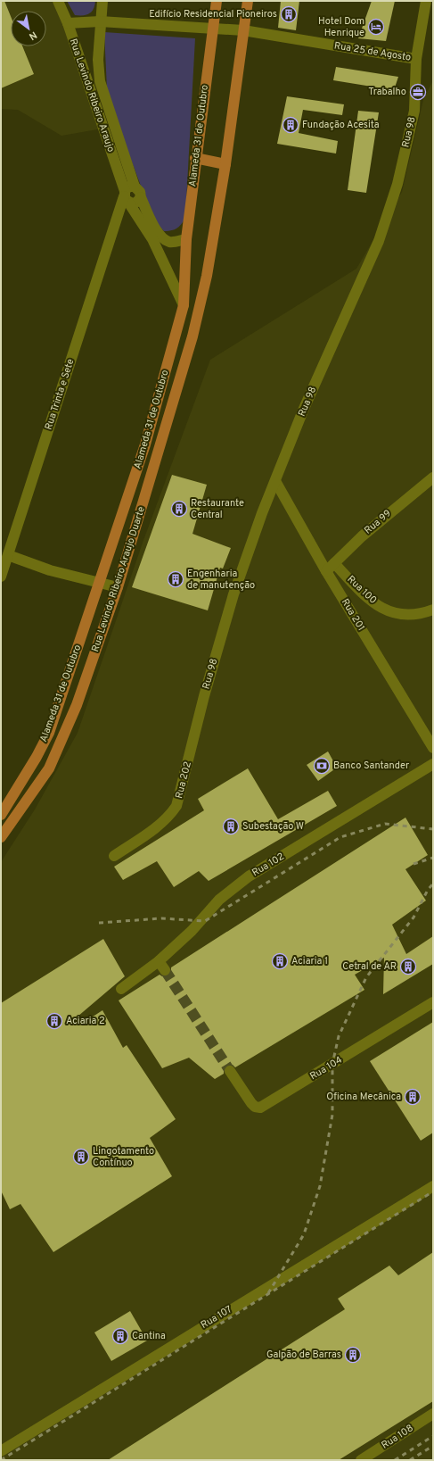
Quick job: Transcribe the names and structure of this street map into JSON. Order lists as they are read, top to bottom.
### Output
{
  "streets": {
    "main road": ["Alameda 31 de Outubro", "Rua Levindo Ribeiro Araujo Duarte"],
    "street": [
      "Rua 25 de Agosto",
      "Rua Levindo Ribeiro Araujo",
      "Rua 98",
      "Rua Trinta e Sete",
      "Rua 99",
      "Rua 100",
      "Rua 201",
      "Rua 202",
      "Rua 102",
      "Rua 104",
      "Rua 107",
      "Rua 108"
    ]
  },
  "crossings": [
    ["Rua 25 de Agosto", "Rua Levindo Ribeiro Araujo"],
    ["Rua 25 de Agosto", "Rua 98"],
    ["Rua 25 de Agosto", "Alameda 31 de Outubro"],
    ["Rua Levindo Ribeiro Araujo", "Alameda 31 de Outubro"],
    ["Rua Levindo Ribeiro Araujo", "Rua Trinta e Sete"],
    ["Rua 98", "Rua 201"],
    ["Rua 98", "Rua 202"],
    ["Rua 99", "Rua 100"],
    ["Rua 99", "Rua 201"]
  ],
  "places": {
    "building": [
      "Edifício Residencial Pioneiros",
      "Fundação Acesita",
      "Restaurante Central",
      "Engenharia de manutenção",
      "Subestação W",
      "Aciaria 1",
      "Cetral de AR",
      "Aciaria 2",
      "Oficina Mecânica",
      "Lingotamento Contínuo",
      "Cantina",
      "Galpão de Barras"
    ],
    "hotel": ["Hotel Dom Henrique"],
    "office": ["Trabalho"],
    "bank": ["Banco Santander"]
  },
  "north": "bottom right"
}
